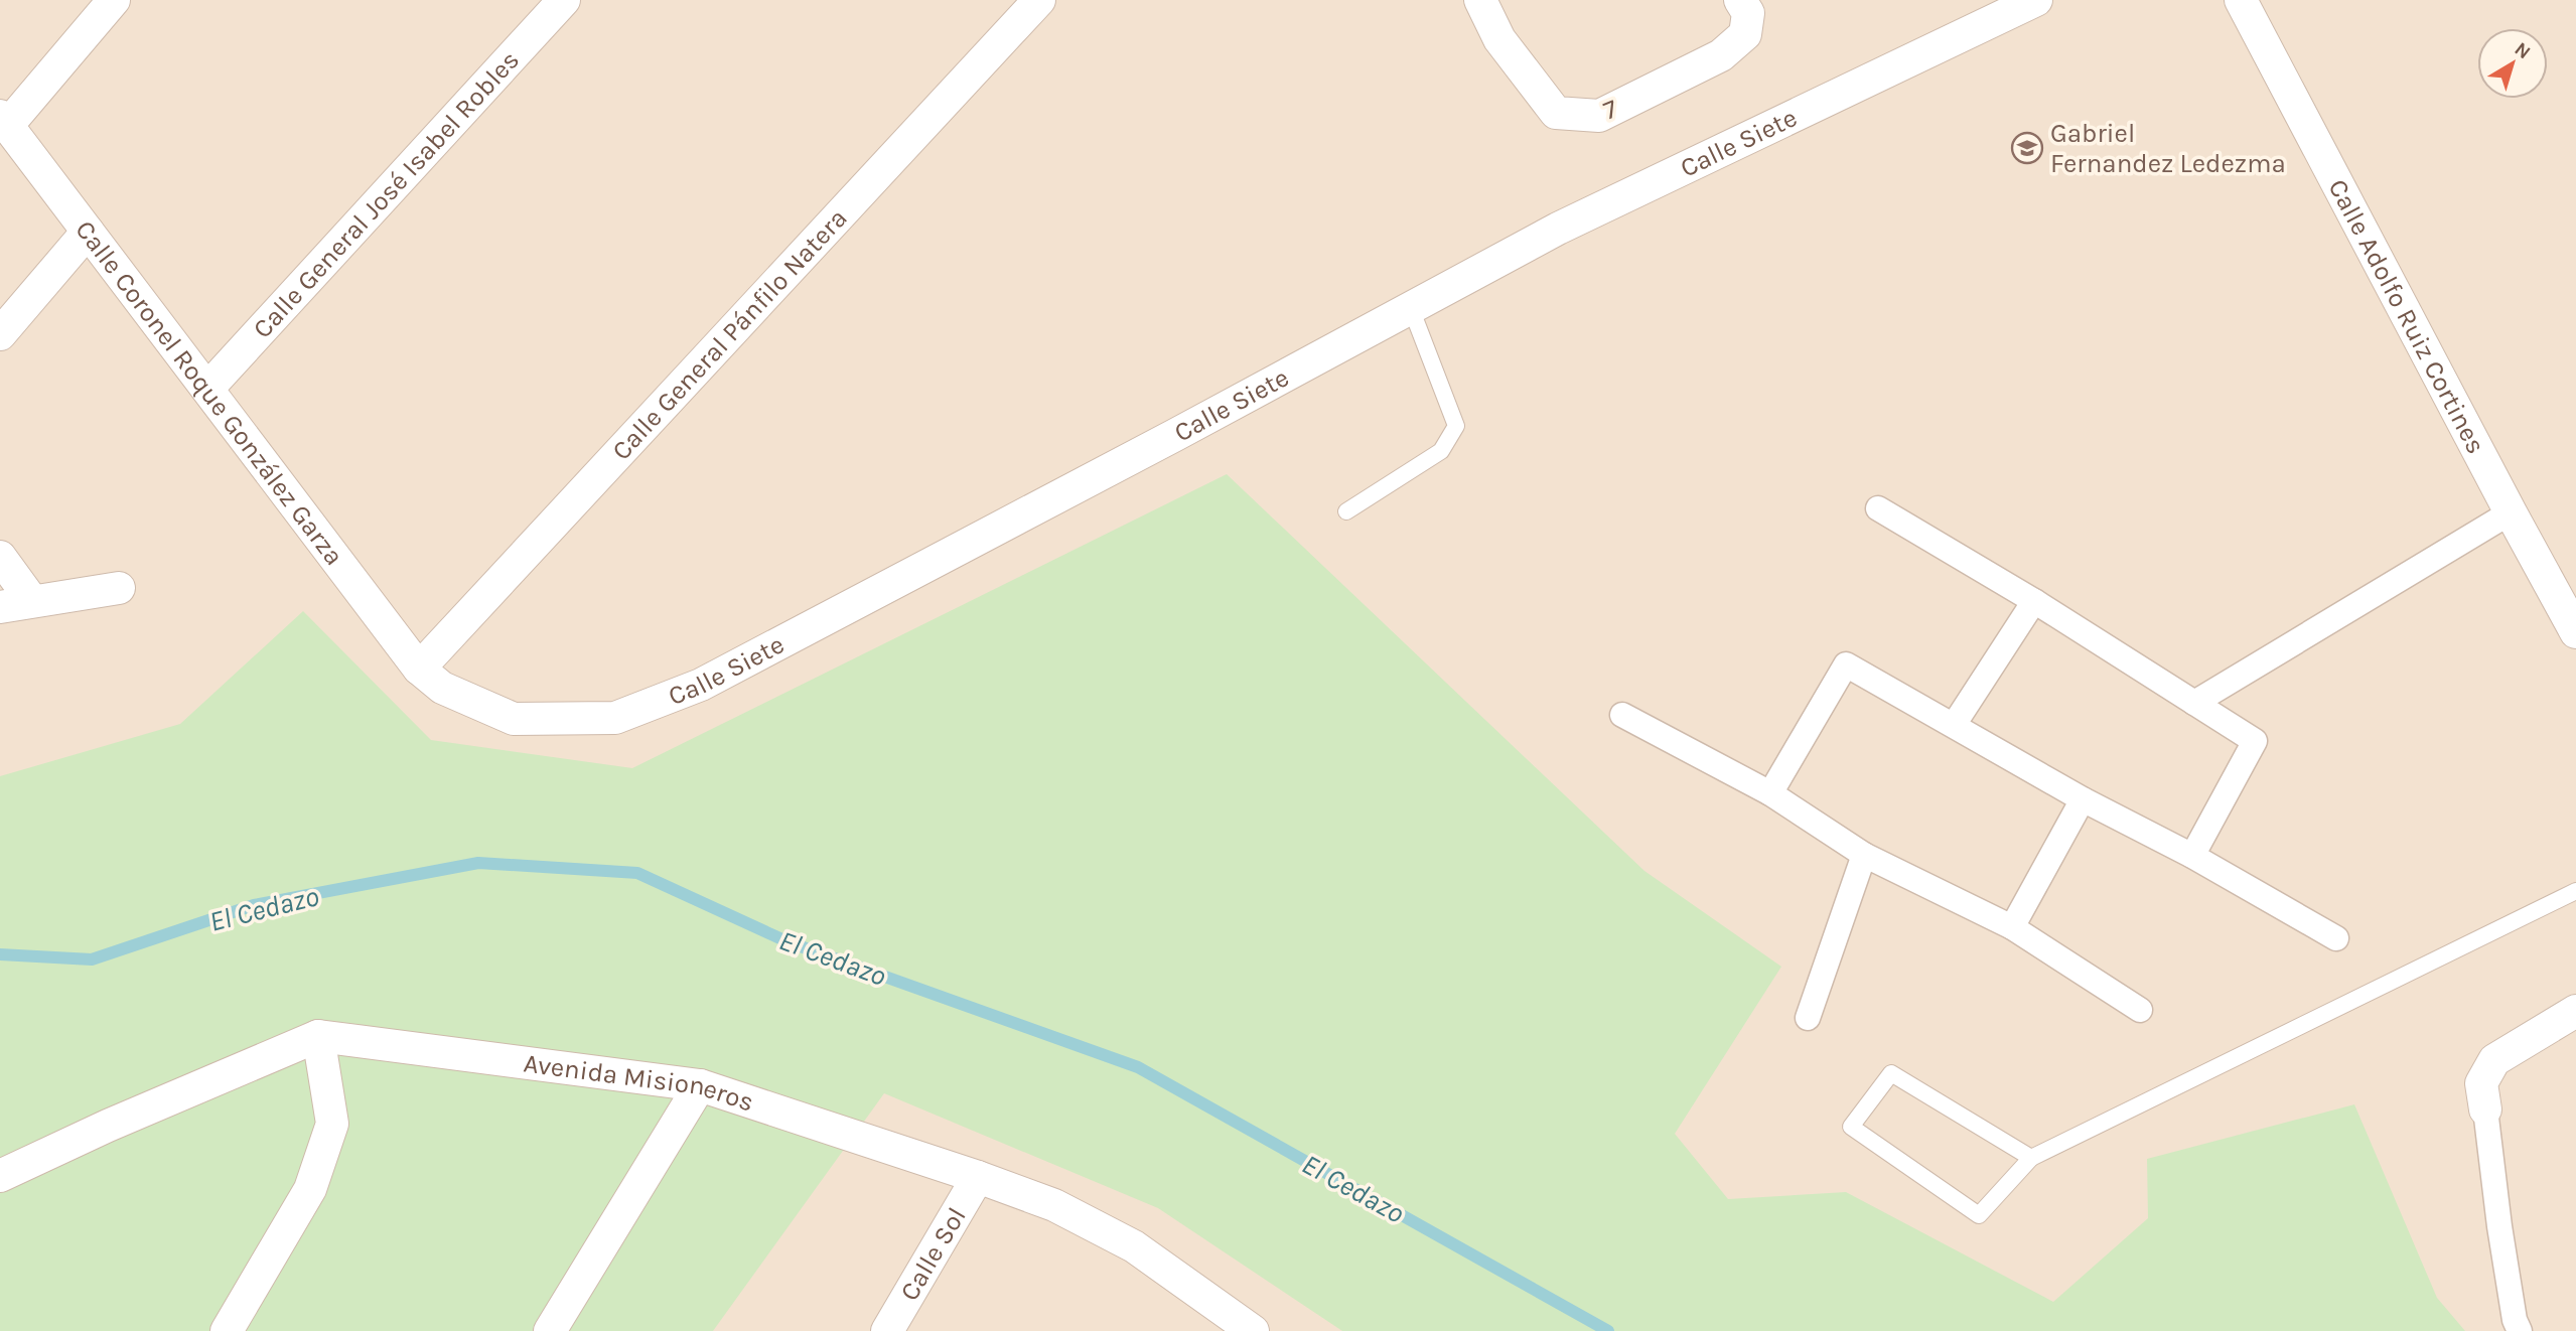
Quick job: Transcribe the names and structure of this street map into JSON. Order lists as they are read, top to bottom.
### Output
{
  "streets": {
    "street": [
      "7",
      "Calle Siete",
      "Calle General José Isabel Robles",
      "Calle Adolfo Ruiz Cortines",
      "Calle General Pánfilo Natera",
      "Calle Coronel Roque González Garza",
      "Avenida Misioneros",
      "Calle Sol"
    ]
  },
  "crossings": [
    ["Calle Siete", "Calle General Pánfilo Natera"],
    ["Calle Siete", "Calle Coronel Roque González Garza"],
    ["Calle General José Isabel Robles", "Calle Coronel Roque González Garza"],
    ["Calle General Pánfilo Natera", "Calle Coronel Roque González Garza"],
    ["Avenida Misioneros", "Calle Sol"]
  ],
  "water": ["El Cedazo"],
  "places": {
    "school or university": ["Gabriel Fernandez Ledezma"]
  },
  "north": "top right"
}
